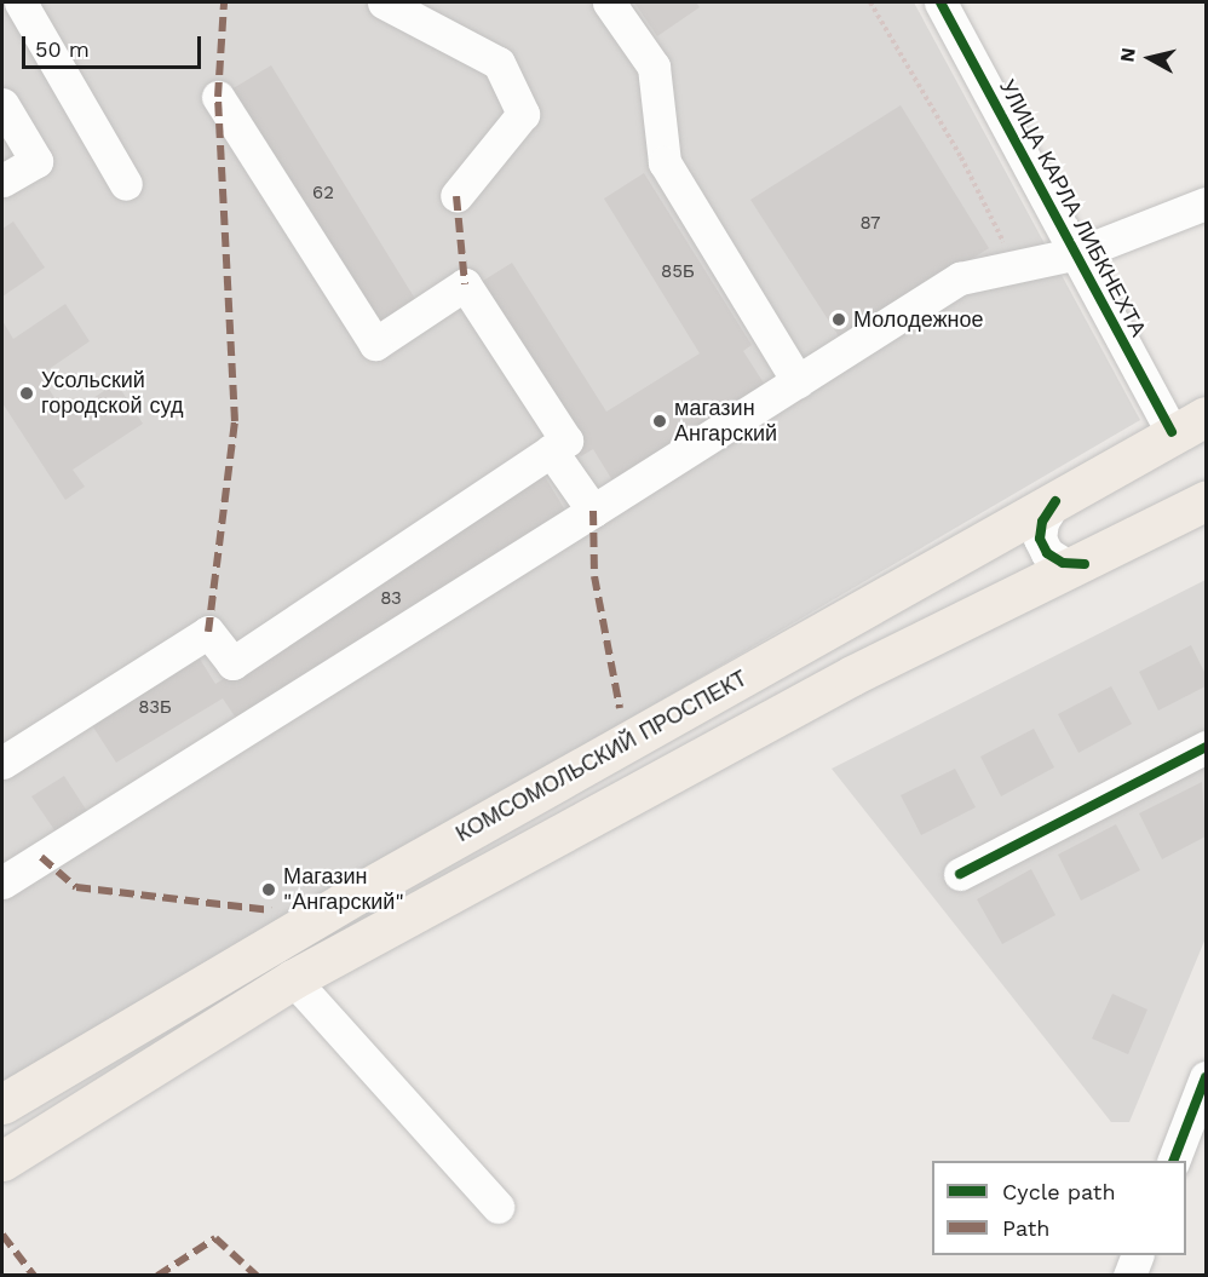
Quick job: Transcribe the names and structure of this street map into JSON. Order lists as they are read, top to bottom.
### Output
{
  "streets": {
    "main road": ["КОМСОМОЛЬСКИЙ ПРОСПЕКТ"],
    "street": ["УЛИЦА КАРЛА ЛИБКНЕХТА"]
  },
  "crossings": [
    ["УЛИЦА КАРЛА ЛИБКНЕХТА", "КОМСОМОЛЬСКИЙ ПРОСПЕКТ"]
  ],
  "places": [
    "Молодежное",
    "Усольский городской суд",
    "магазин Ангарский",
    "Магазин \"Ангарский\""
  ],
  "house_numbers": [
    "62",
    "87",
    "85Б",
    "83",
    "83Б"
  ],
  "legend": ["Cycle path", "Path"],
  "scale_bar": "50 m",
  "north": "left"
}
